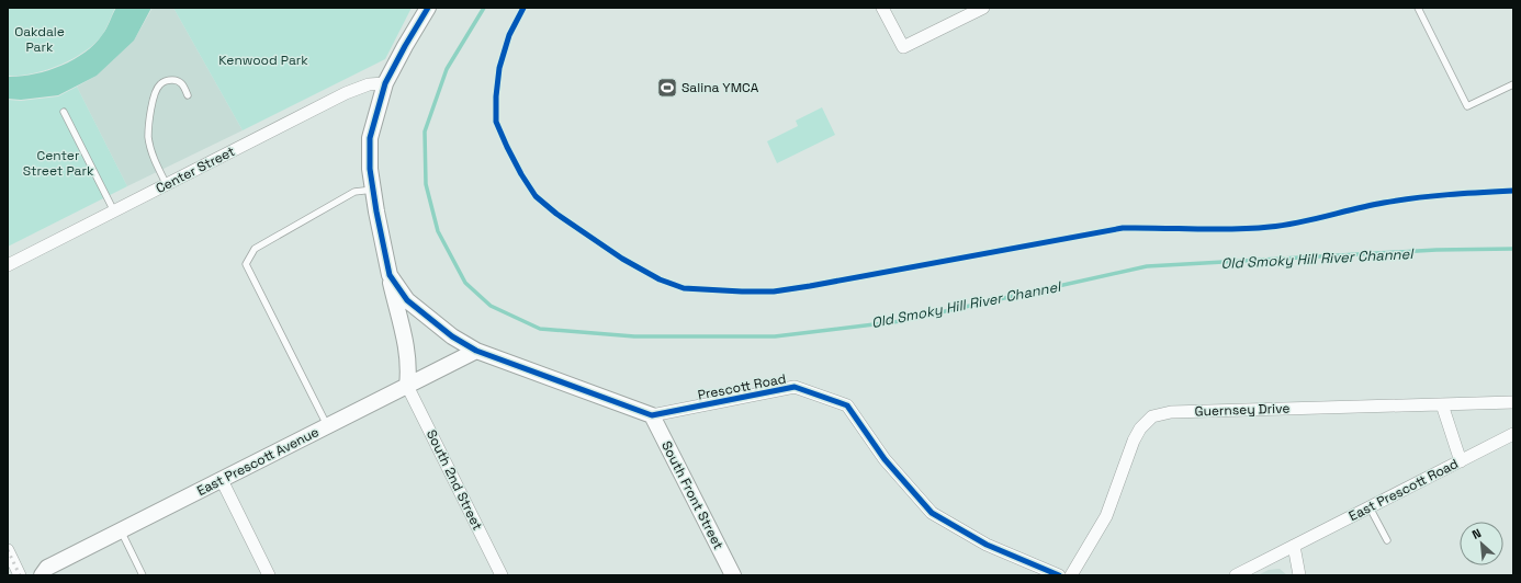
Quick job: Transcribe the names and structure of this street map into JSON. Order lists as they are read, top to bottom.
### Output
{
  "streets": {
    "street": [
      "Center Street",
      "Prescott Road",
      "Guernsey Drive",
      "East Prescott Avenue",
      "South 2nd Street",
      "East Prescott Road",
      "South Front Street"
    ]
  },
  "crossings": [
    ["Prescott Road", "South Front Street"],
    ["East Prescott Avenue", "South 2nd Street"]
  ],
  "water": ["Old Smoky Hill River Channel"],
  "parks": ["Oakdale Park", "Kenwood Park", "Center Street Park"],
  "places": {
    "sports": ["Salina YMCA"]
  },
  "north": "top left"
}
